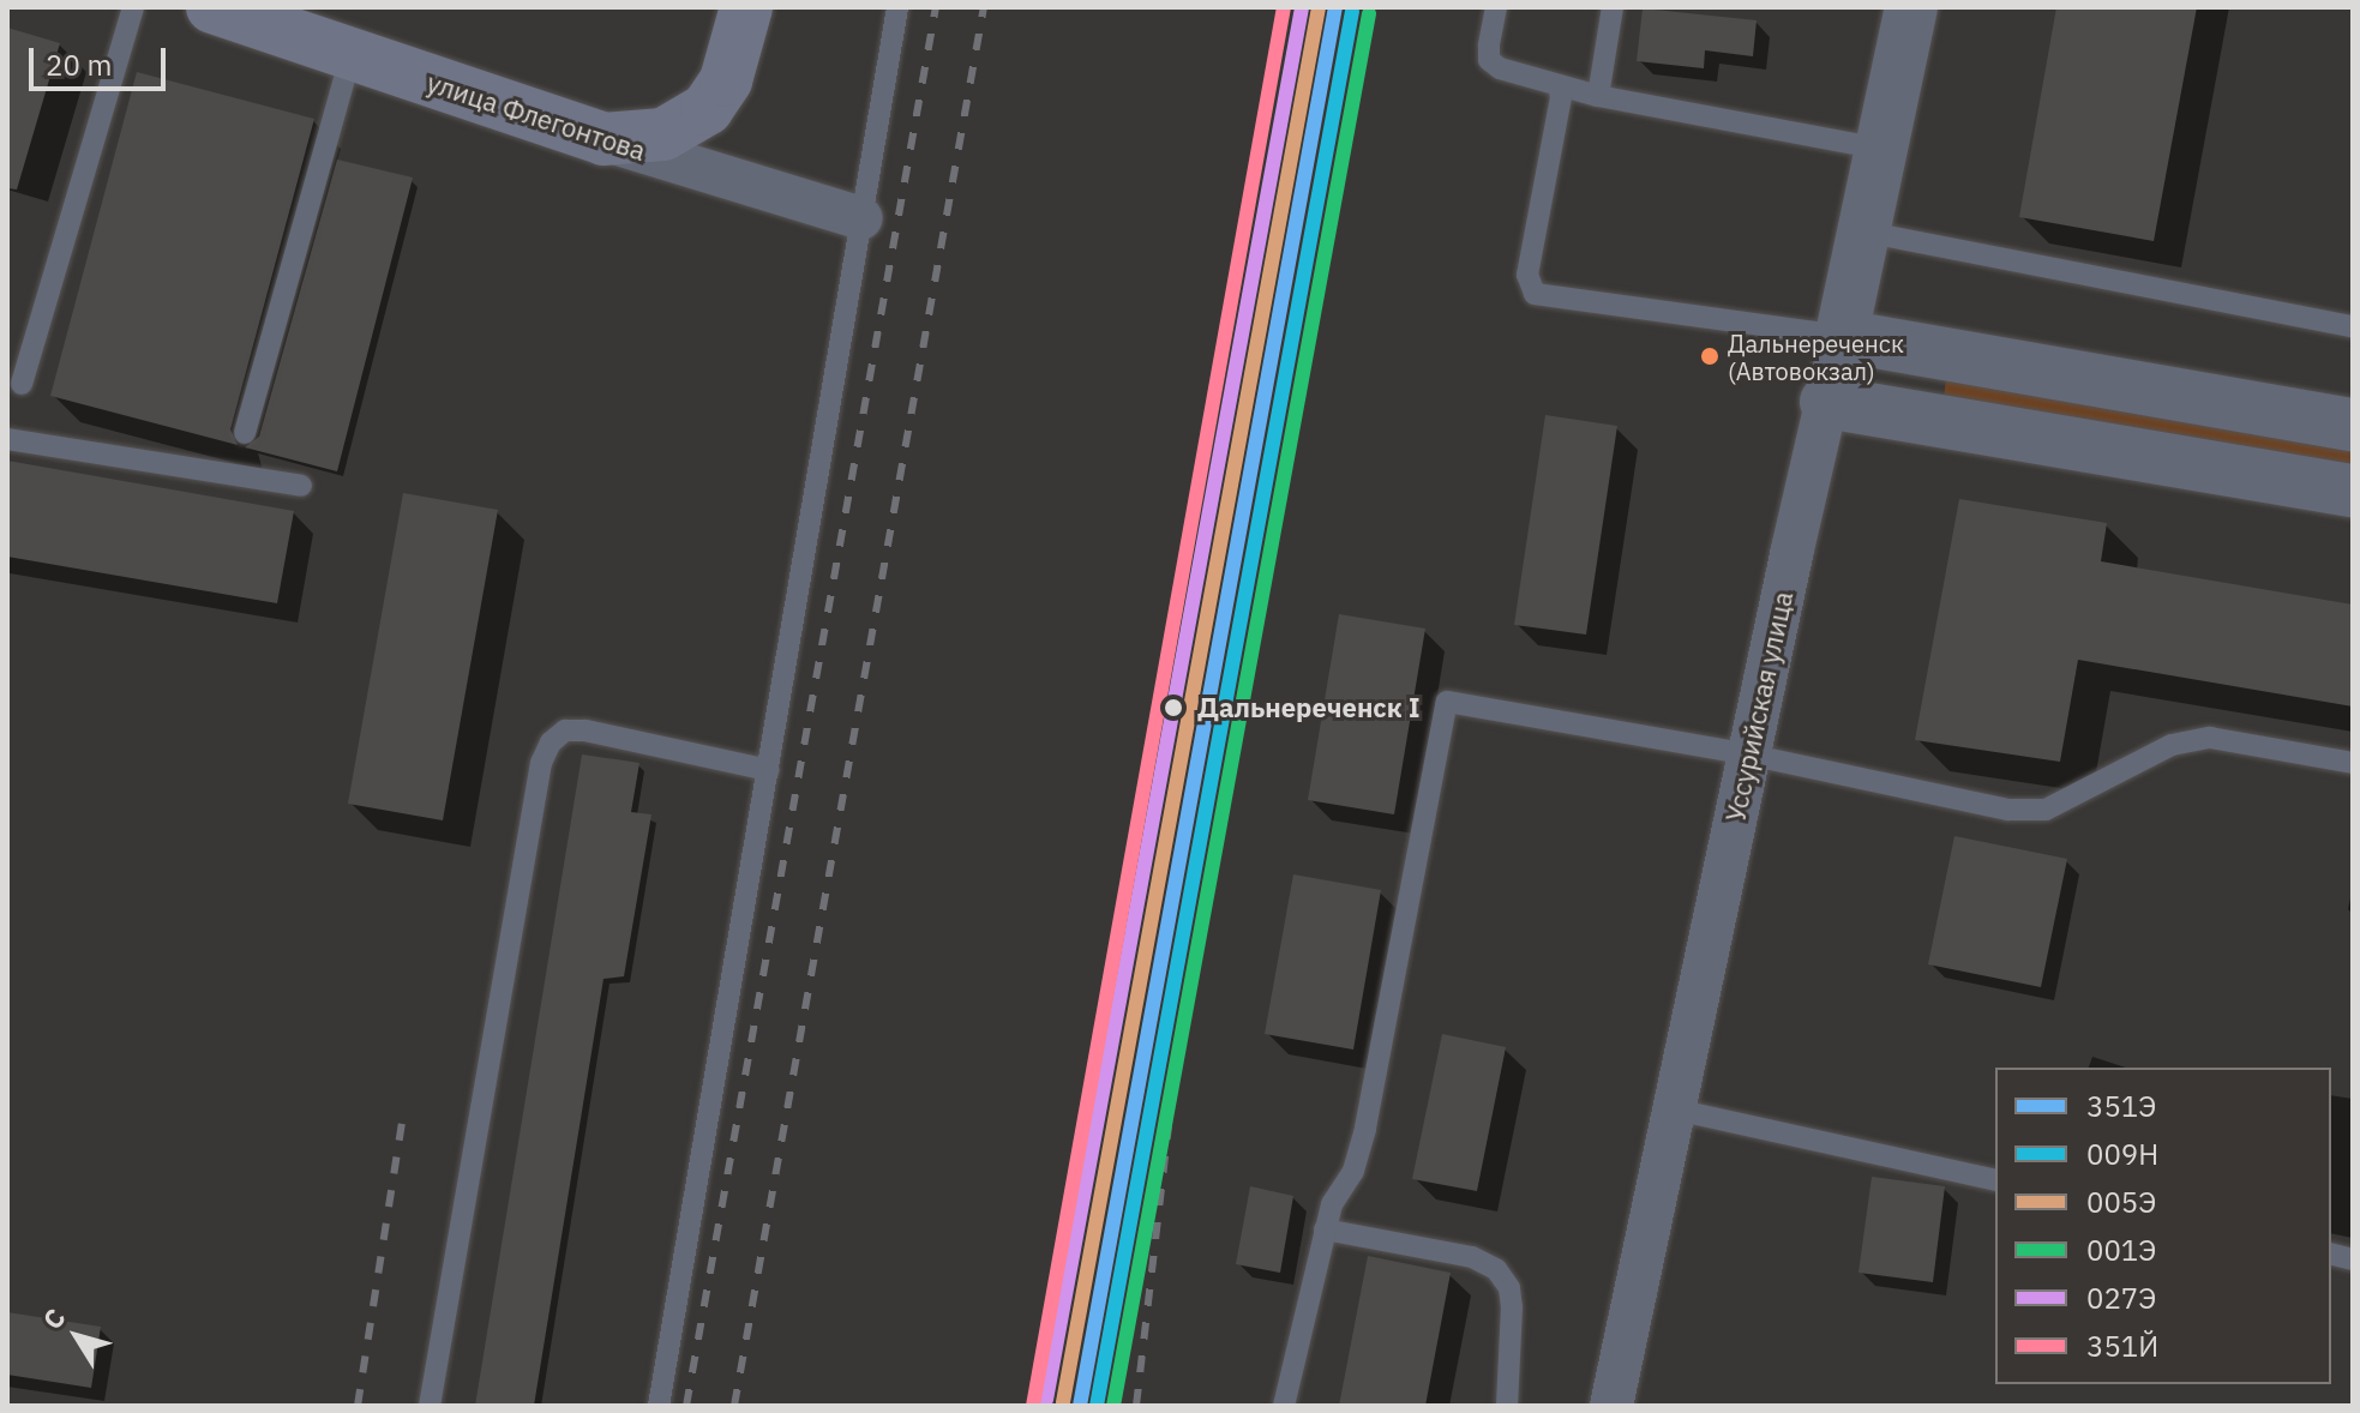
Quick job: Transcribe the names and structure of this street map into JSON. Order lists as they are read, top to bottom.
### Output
{
  "streets": {
    "main road": ["улица Флегонтова"],
    "street": ["Уссурийская улица"]
  },
  "places": ["Дальнереченск (Автовокзал)", "Дальнереченск I"],
  "lines": [
    "transit line 351Э",
    "transit line 005Э",
    "transit line 027Э",
    "transit line 351Й",
    "transit line 009Н",
    "transit line 001Э"
  ],
  "legend": [
    "351Э",
    "009Н",
    "005Э",
    "001Э",
    "027Э",
    "351Й"
  ],
  "scale_bar": "20 m",
  "north": "top left"
}
